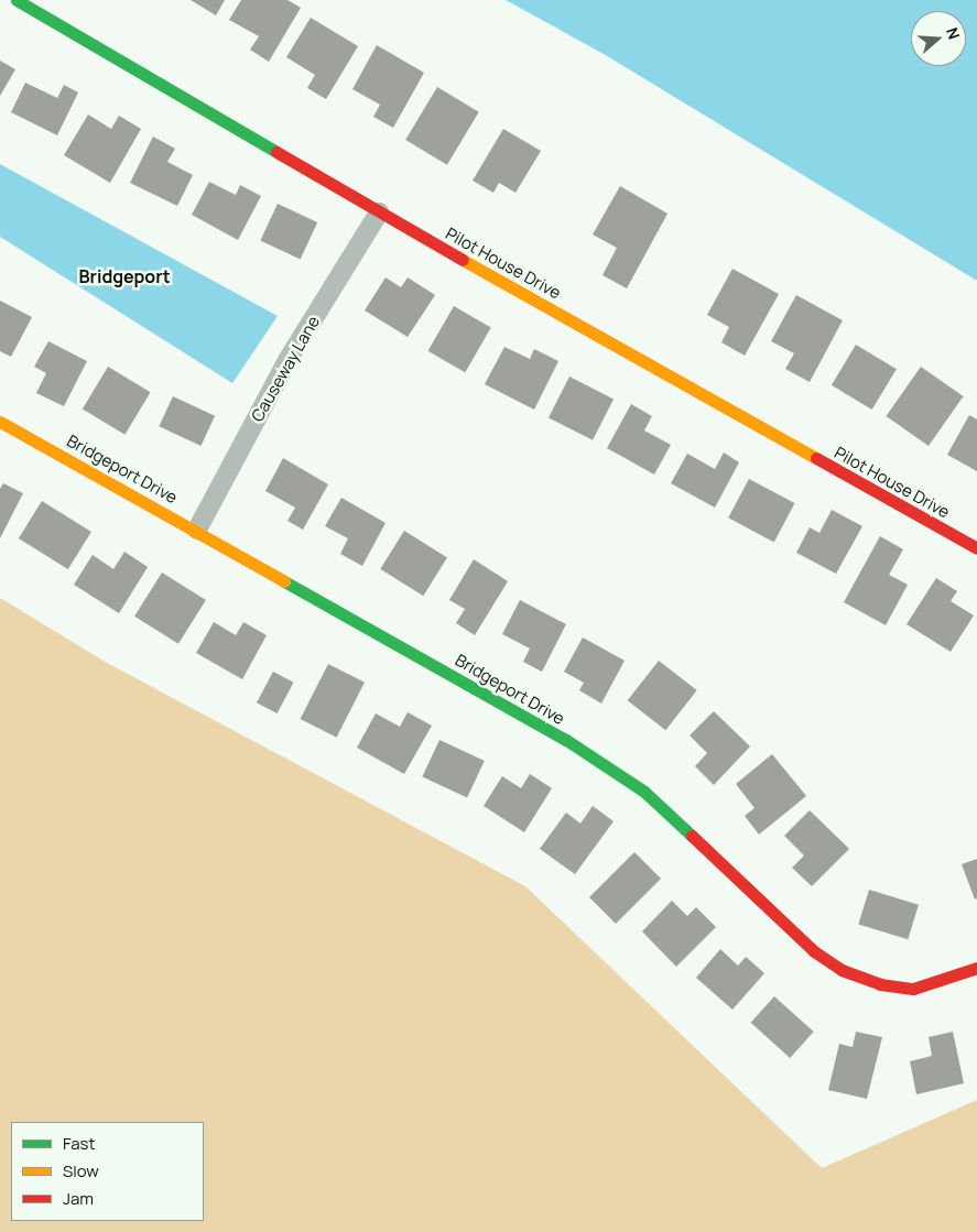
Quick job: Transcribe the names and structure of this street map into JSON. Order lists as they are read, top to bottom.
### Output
{
  "streets": {
    "street": ["Pilot House Drive", "Causeway Lane", "Bridgeport Drive"]
  },
  "crossings": [
    ["Pilot House Drive", "Causeway Lane"],
    ["Causeway Lane", "Bridgeport Drive"]
  ],
  "districts": ["Bridgeport"],
  "legend": ["Fast", "Slow", "Jam"],
  "north": "right"
}
